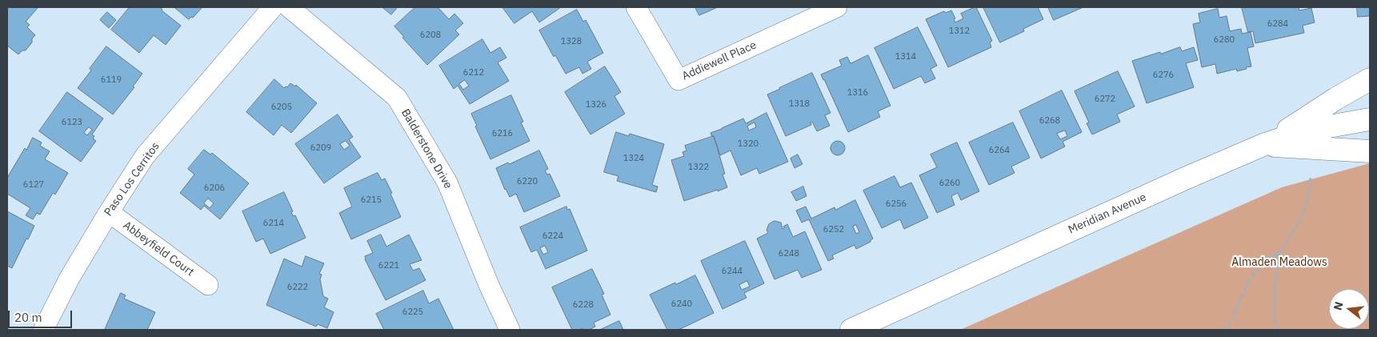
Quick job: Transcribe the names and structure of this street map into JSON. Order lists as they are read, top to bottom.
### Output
{
  "streets": {
    "street": [
      "Addiewell Place",
      "Balderstone Drive",
      "Paso Los Cerritos",
      "Meridian Avenue",
      "Abbeyfield Court"
    ]
  },
  "crossings": [
    ["Paso Los Cerritos", "Abbeyfield Court"]
  ],
  "parks": ["Almaden Meadows"],
  "house_numbers": [
    "6284",
    "1312",
    "6208",
    "6280",
    "1328",
    "1314",
    "6212",
    "6276",
    "6119",
    "1316",
    "6272",
    "1318",
    "1326",
    "6205",
    "6268",
    "6123",
    "6216",
    "1320",
    "6209",
    "6264",
    "1324",
    "1322",
    "6220",
    "6260",
    "6127",
    "6206",
    "6215",
    "6256",
    "6214",
    "6252",
    "6224",
    "6248",
    "6221",
    "6244",
    "6222",
    "6240",
    "6228",
    "6225"
  ],
  "scale_bar": "20 m",
  "north": "left"
}
